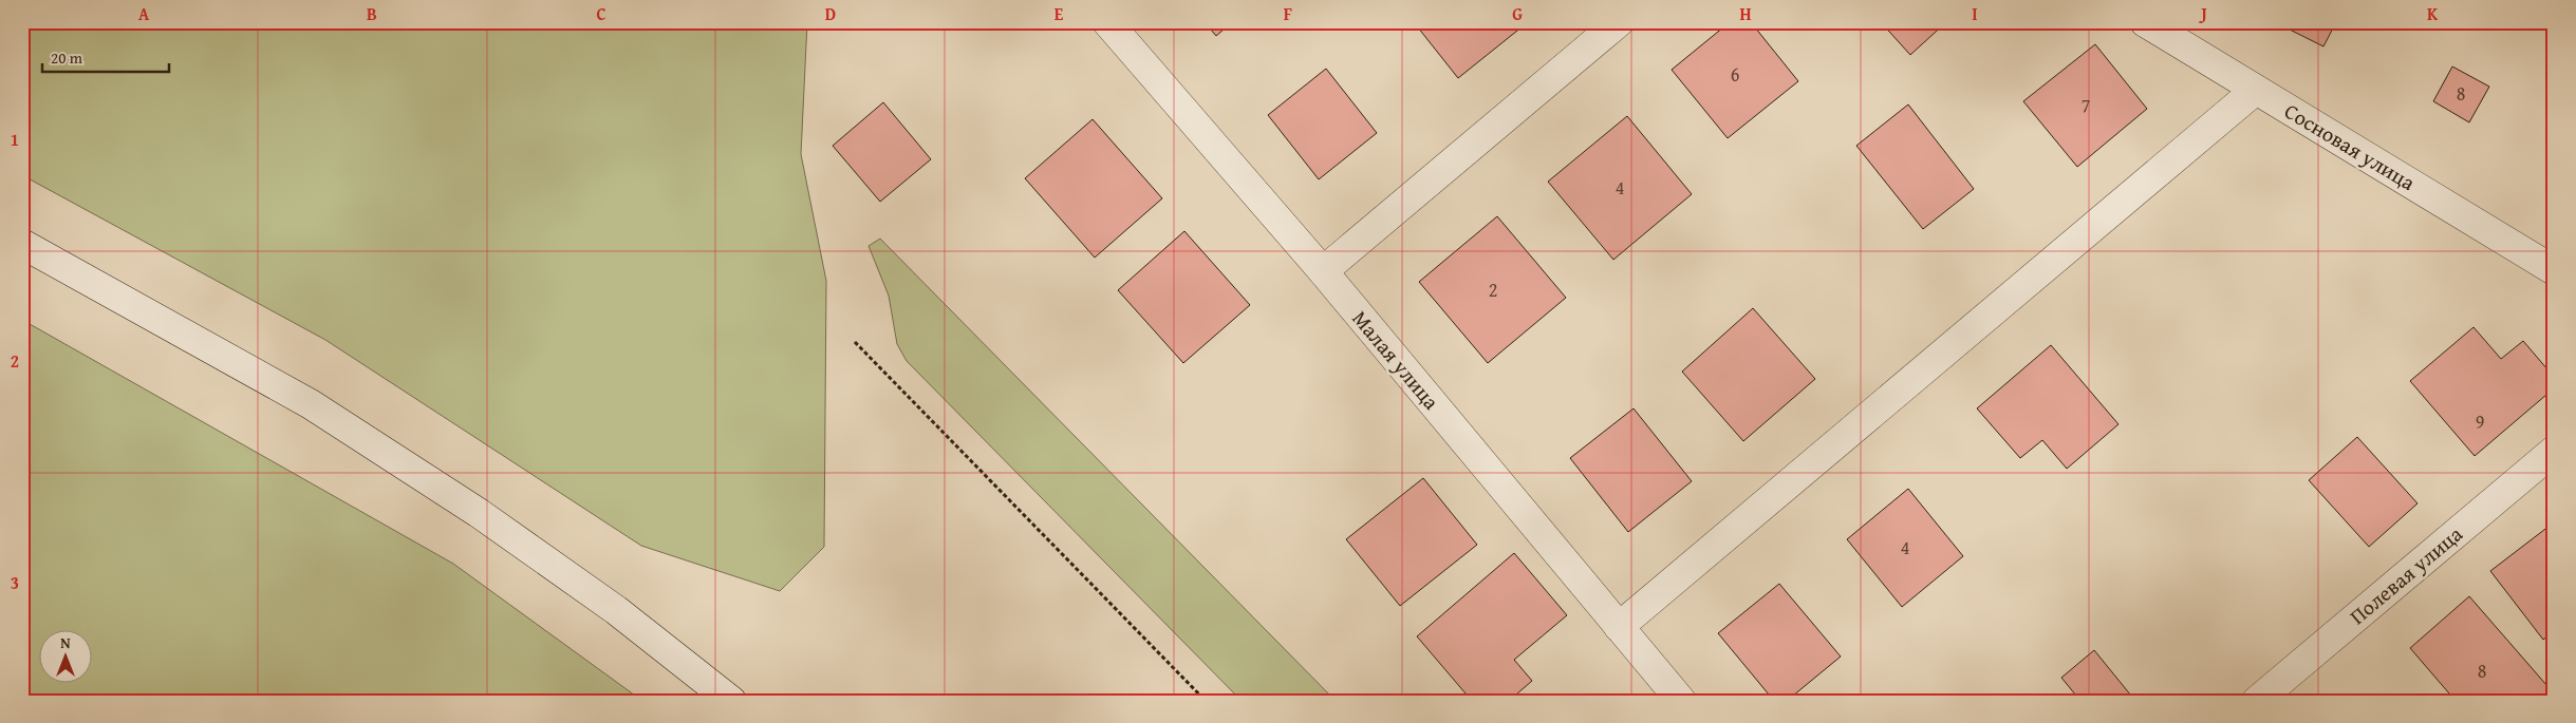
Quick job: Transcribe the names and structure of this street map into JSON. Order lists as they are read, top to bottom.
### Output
{
  "streets": {
    "street": ["Сосновая улица", "Малая улица", "Полевая улица"]
  },
  "house_numbers": [
    "6",
    "8",
    "7",
    "4",
    "2",
    "9",
    "4",
    "8"
  ],
  "scale_bar": "20 m",
  "north": "top",
  "grid": {
    "columns": [
      "A",
      "B",
      "C",
      "D",
      "E",
      "F",
      "G",
      "H",
      "I",
      "J",
      "K"
    ],
    "rows": ["1", "2", "3"]
  }
}
